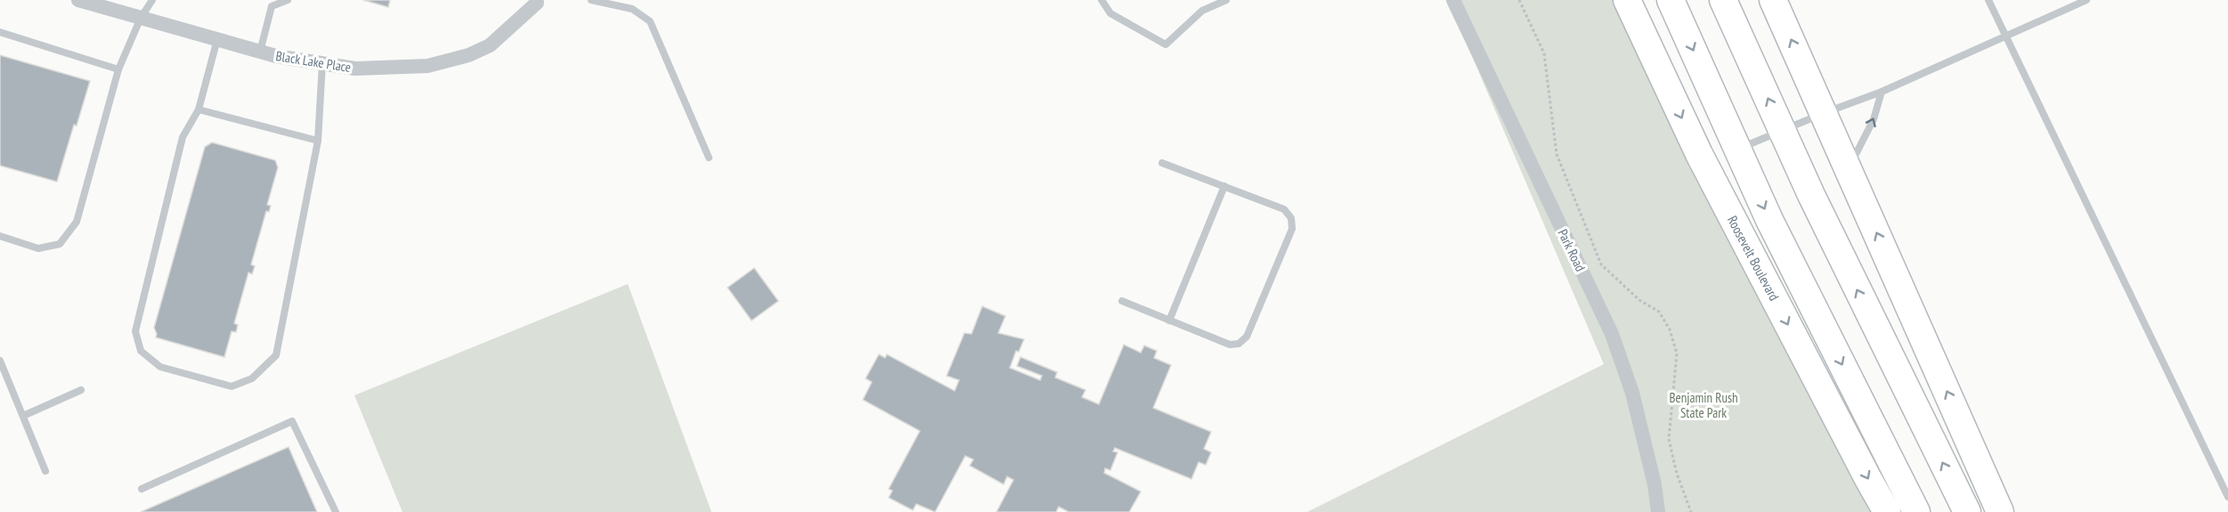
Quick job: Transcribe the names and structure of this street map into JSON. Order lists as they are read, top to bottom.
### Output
{
  "streets": {
    "highway": ["Roosevelt Boulevard"],
    "street": ["Black Lake Place", "Park Road"]
  },
  "parks": ["Benjamin Rush State Park"]
}
